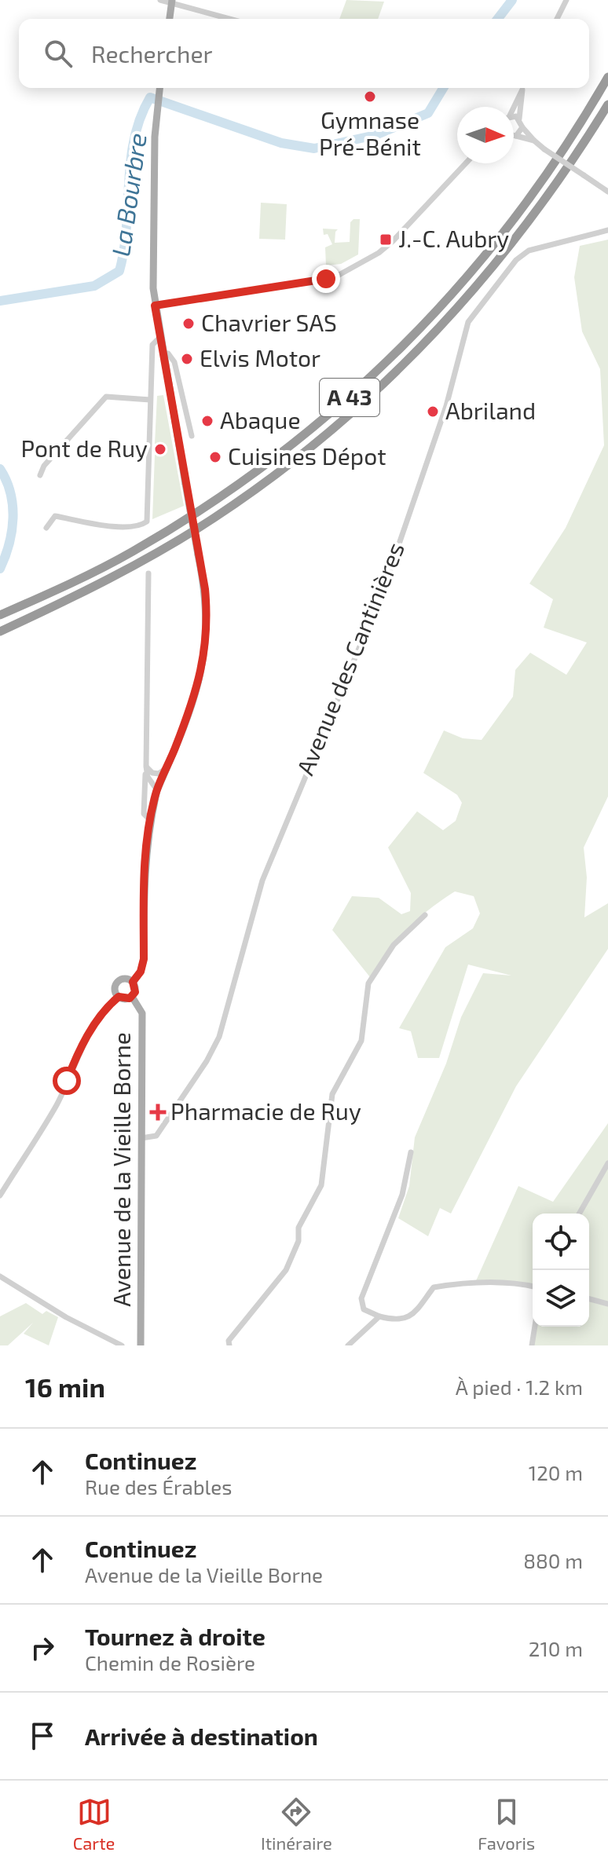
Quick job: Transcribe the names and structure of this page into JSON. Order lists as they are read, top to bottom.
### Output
{
  "streets": {
    "highway": ["A 43"],
    "main road": ["Avenue de la Vieille Borne"],
    "street": ["Avenue des Cantinières"]
  },
  "crossings": [
    ["Avenue des Cantinières", "Avenue de la Vieille Borne"]
  ],
  "water": ["La Bourbre"],
  "places": {
    "other": [
      "Gymnase Pré-Bénit",
      "Chavrier SAS",
      "Elvis Motor",
      "Abriland",
      "Abaque",
      "Pont de Ruy",
      "Cuisines Dépot"
    ],
    "transit": ["J.-C. Aubry"],
    "health": ["Pharmacie de Ruy"]
  },
  "north": "right",
  "page": {
    "search": "Rechercher",
    "heading": ["16 min", "À pied · 1.2 km"],
    "list": [
      ["Continuez", "Rue des Érables", "120 m"],
      ["Continuez", "Avenue de la Vieille Borne", "880 m"],
      ["Tournez à droite", "Chemin de Rosière", "210 m"],
      "Arrivée à destination"
    ],
    "nav": ["Carte", "Itinéraire", "Favoris"]
  }
}
